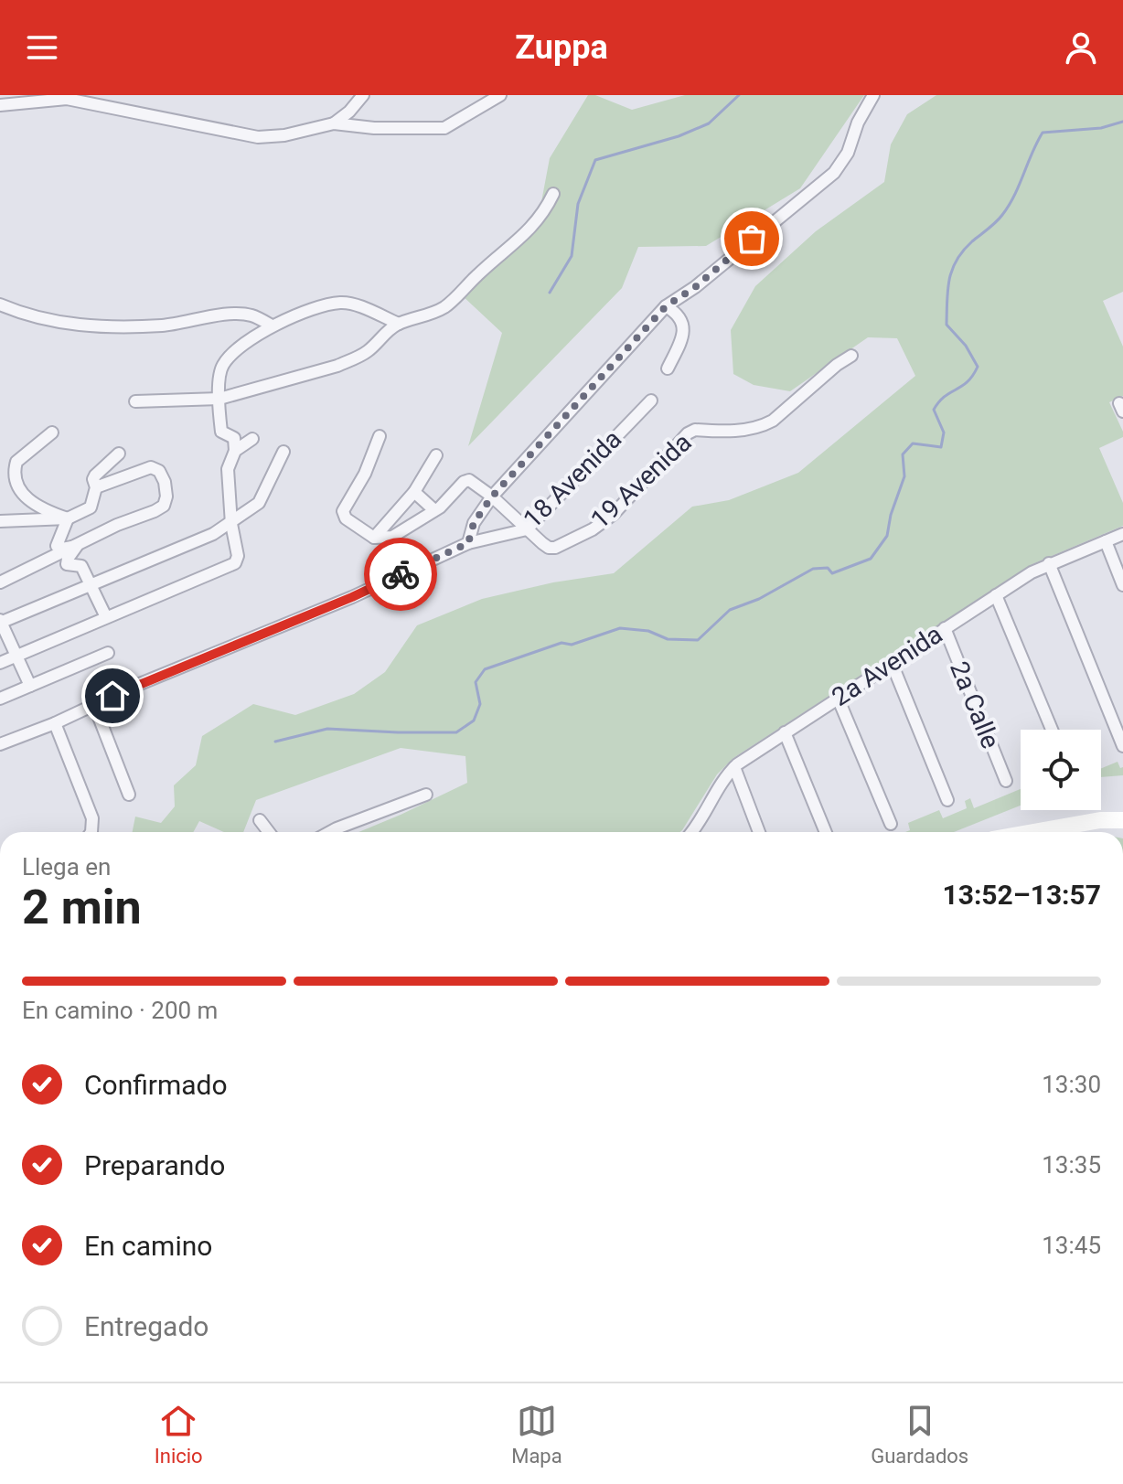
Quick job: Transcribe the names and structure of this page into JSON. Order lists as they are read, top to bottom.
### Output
{
  "streets": {
    "street": [
      "18 Avenida",
      "19 Avenida",
      "2a Avenida",
      "2a Calle"
    ]
  },
  "crossings": [
    ["18 Avenida", "19 Avenida"],
    ["2a Avenida", "2a Calle"]
  ],
  "page": {
    "header": "Zuppa",
    "heading": ["2 min", "Llega en", "13:52–13:57"],
    "bar": "En camino · 200 m",
    "list": [
      ["Confirmado", "13:30"],
      ["Preparando", "13:35"],
      ["En camino", "13:45"],
      "Entregado"
    ],
    "tabs": ["Inicio", "Mapa", "Guardados"]
  }
}
